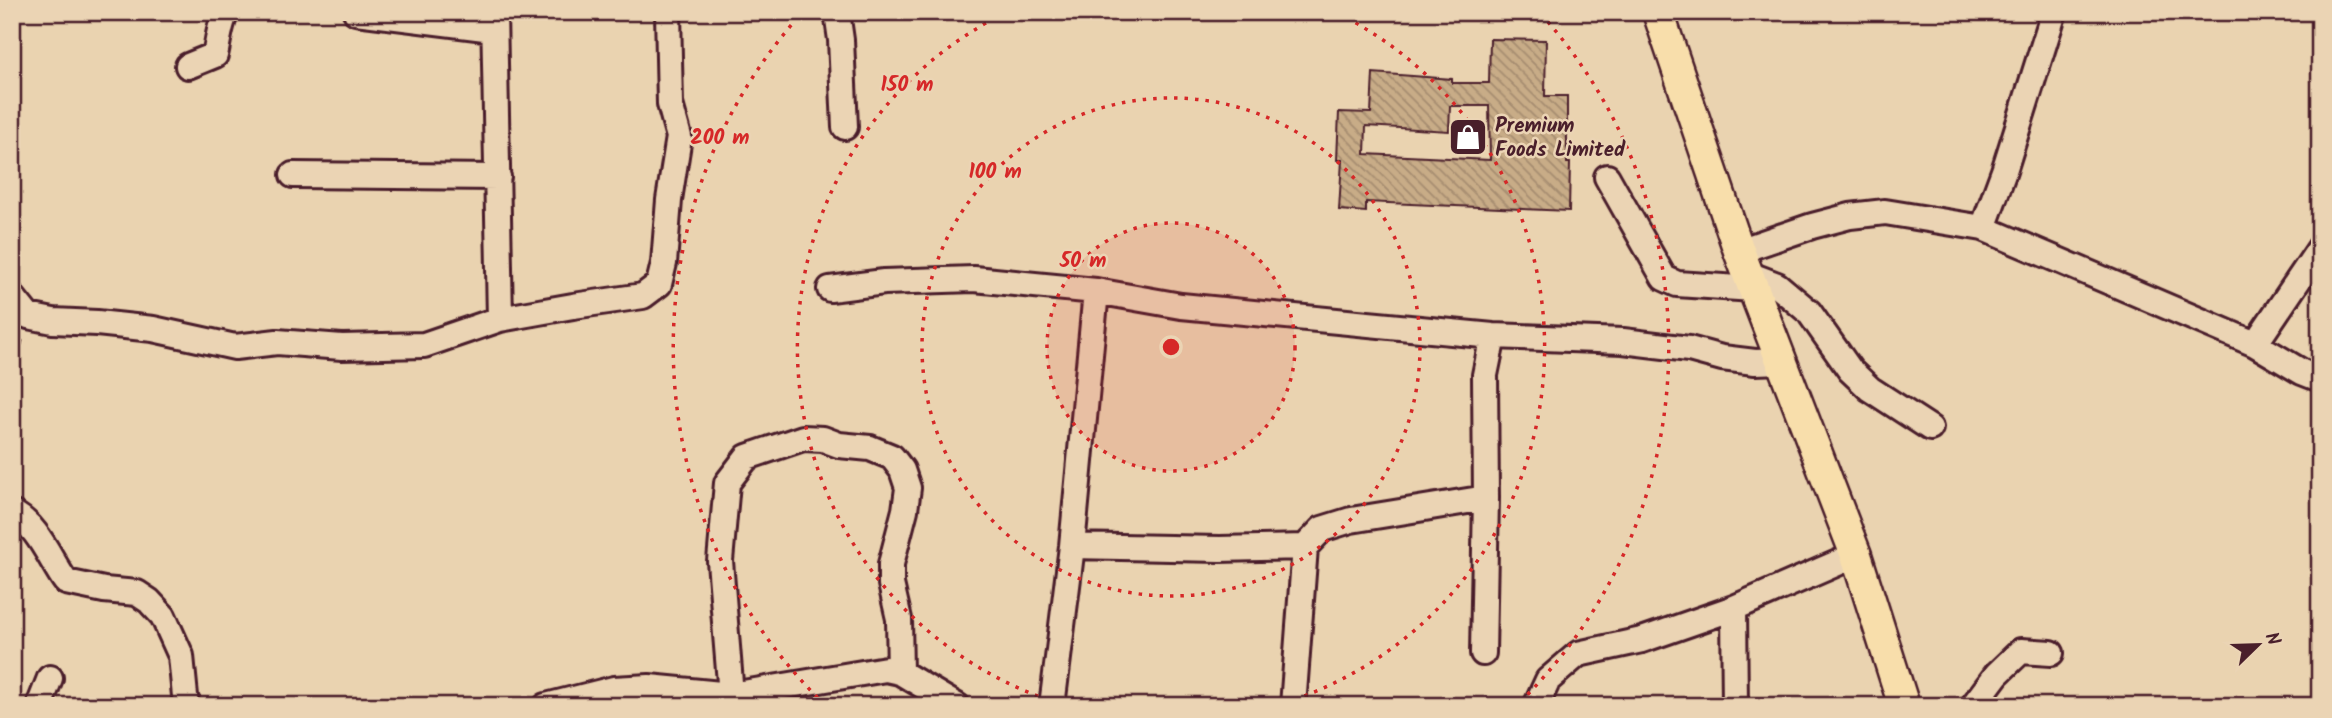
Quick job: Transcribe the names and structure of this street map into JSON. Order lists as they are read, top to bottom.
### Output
{
  "places": {
    "shop": ["Premium Foods Limited"]
  },
  "north": "top right",
  "rings": [
    "150 m",
    "200 m",
    "100 m",
    "50 m"
  ]
}
